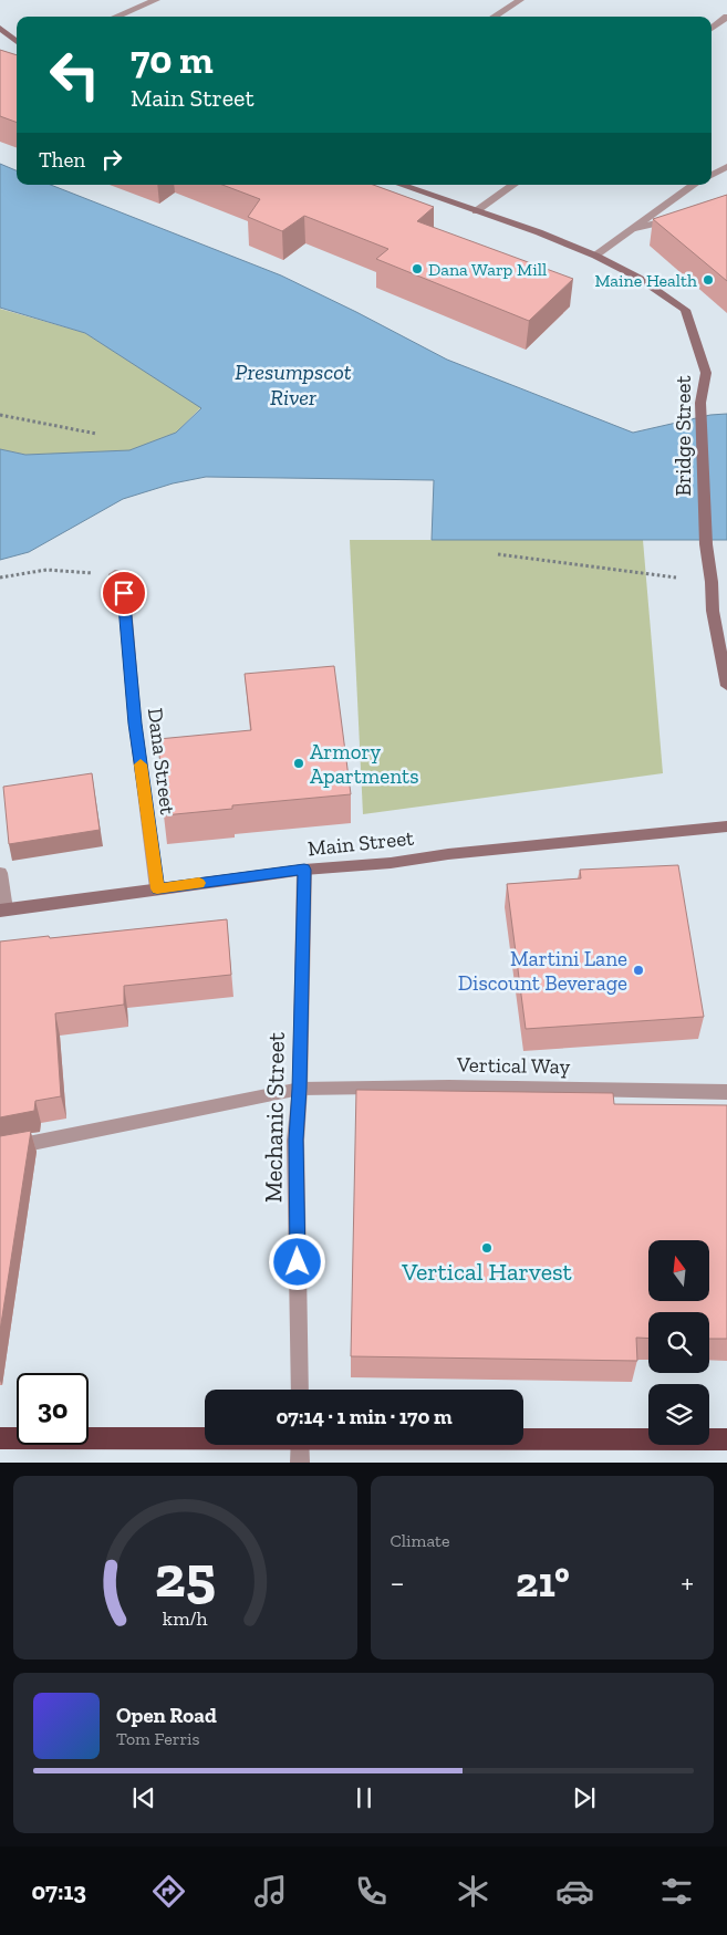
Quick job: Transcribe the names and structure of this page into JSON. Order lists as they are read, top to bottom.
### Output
{
  "streets": {
    "street": [
      "Bridge Street",
      "Dana Street",
      "Main Street",
      "Vertical Way",
      "Mechanic Street"
    ]
  },
  "crossings": [
    ["Dana Street", "Main Street"],
    ["Main Street", "Mechanic Street"],
    ["Vertical Way", "Mechanic Street"]
  ],
  "water": ["Presumpscot River"],
  "places": [
    "Dana Warp Mill",
    "Maine Health",
    "Armory Apartments",
    "Martini Lane Discount Beverage",
    "Vertical Harvest"
  ],
  "north": "top",
  "page": {
    "turn": ["70 m", "Main Street"],
    "then": "Then",
    "limit": "30",
    "trip": "07:14 · 1 min · 170 m",
    "tile": "Climate",
    "heat": ["−", "21°", "+"],
    "song": ["Open Road", "Tom Ferris"],
    "tabs": "07:13",
    "gauge": ["25", "km/h"]
  }
}
